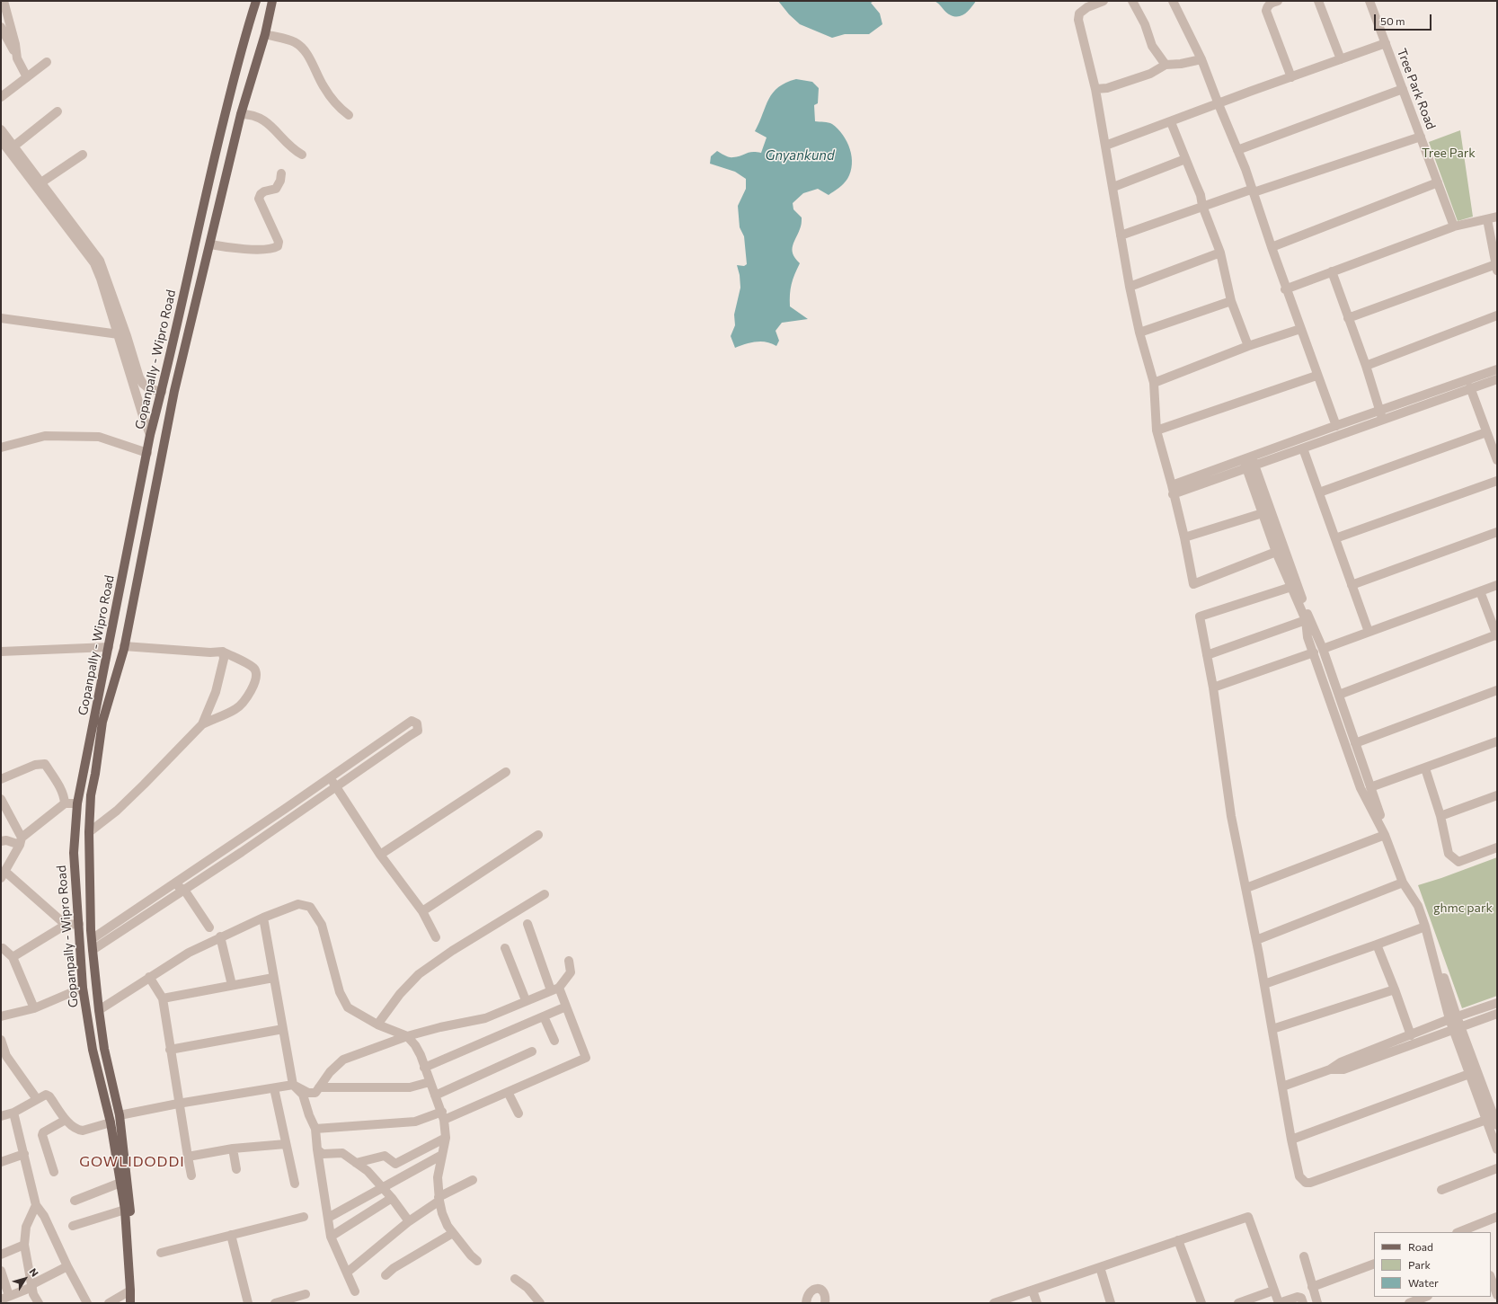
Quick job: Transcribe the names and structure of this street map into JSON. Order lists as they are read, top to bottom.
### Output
{
  "streets": {
    "main road": ["Gopanpally - Wipro Road"],
    "street": ["Tree Park Road"]
  },
  "districts": ["GOWLIDODDI"],
  "water": ["Gnyankund"],
  "parks": ["Tree Park", "ghmc park"],
  "legend": ["Road", "Park", "Water"],
  "scale_bar": "50 m",
  "north": "top right"
}
